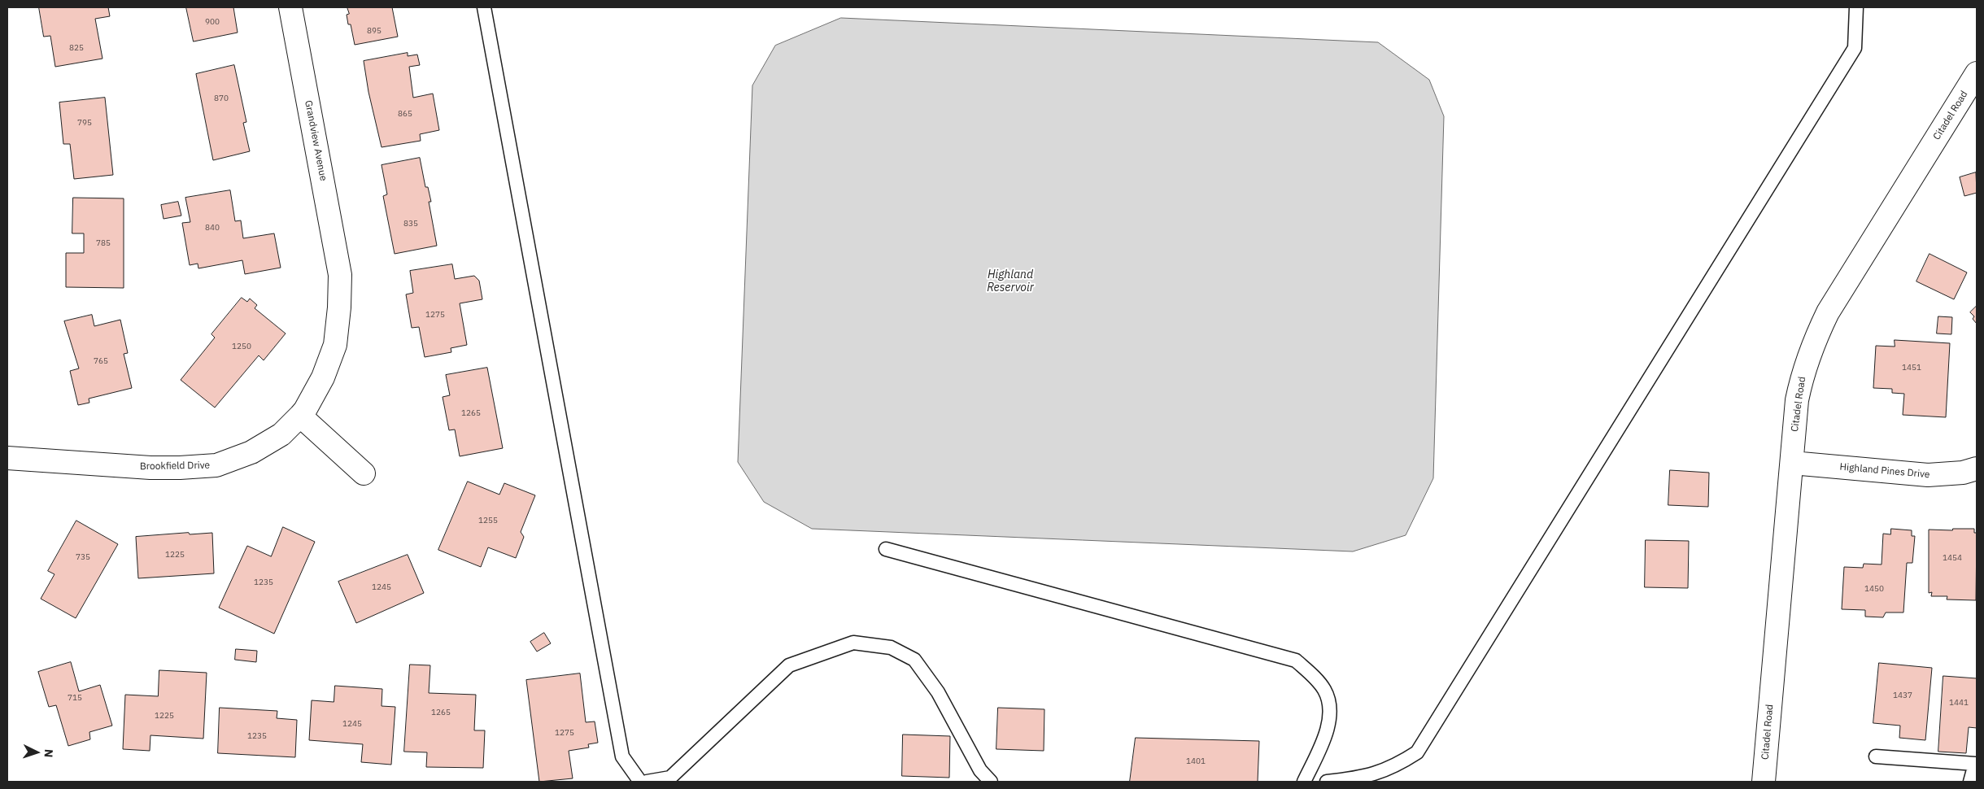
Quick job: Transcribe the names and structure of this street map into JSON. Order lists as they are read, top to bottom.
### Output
{
  "streets": {
    "street": [
      "Citadel Road",
      "Grandview Avenue",
      "Brookfield Drive",
      "Highland Pines Drive"
    ]
  },
  "crossings": [
    ["Citadel Road", "Highland Pines Drive"],
    ["Grandview Avenue", "Brookfield Drive"]
  ],
  "water": ["Highland Reservoir"],
  "house_numbers": [
    "900",
    "895",
    "825",
    "870",
    "865",
    "795",
    "835",
    "840",
    "785",
    "1275",
    "1250",
    "765",
    "1451",
    "1265",
    "1255",
    "1225",
    "735",
    "1454",
    "1235",
    "1245",
    "1450",
    "1437",
    "715",
    "1441",
    "1265",
    "1225",
    "1245",
    "1275",
    "1235",
    "1401"
  ],
  "north": "right"
}
